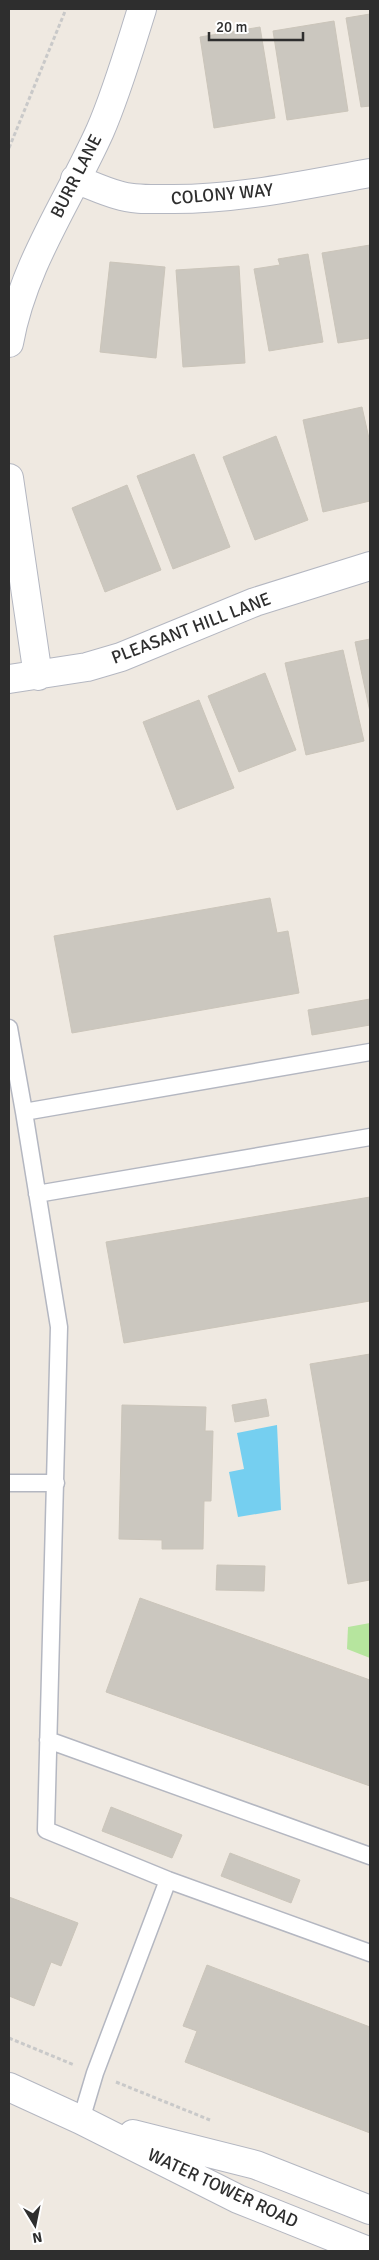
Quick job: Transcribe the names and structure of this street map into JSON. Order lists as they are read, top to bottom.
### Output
{
  "streets": {
    "street": [
      "BURR LANE",
      "COLONY WAY",
      "PLEASANT HILL LANE",
      "WATER TOWER ROAD"
    ]
  },
  "crossings": [
    ["BURR LANE", "COLONY WAY"]
  ],
  "scale_bar": "20 m",
  "north": "bottom"
}
